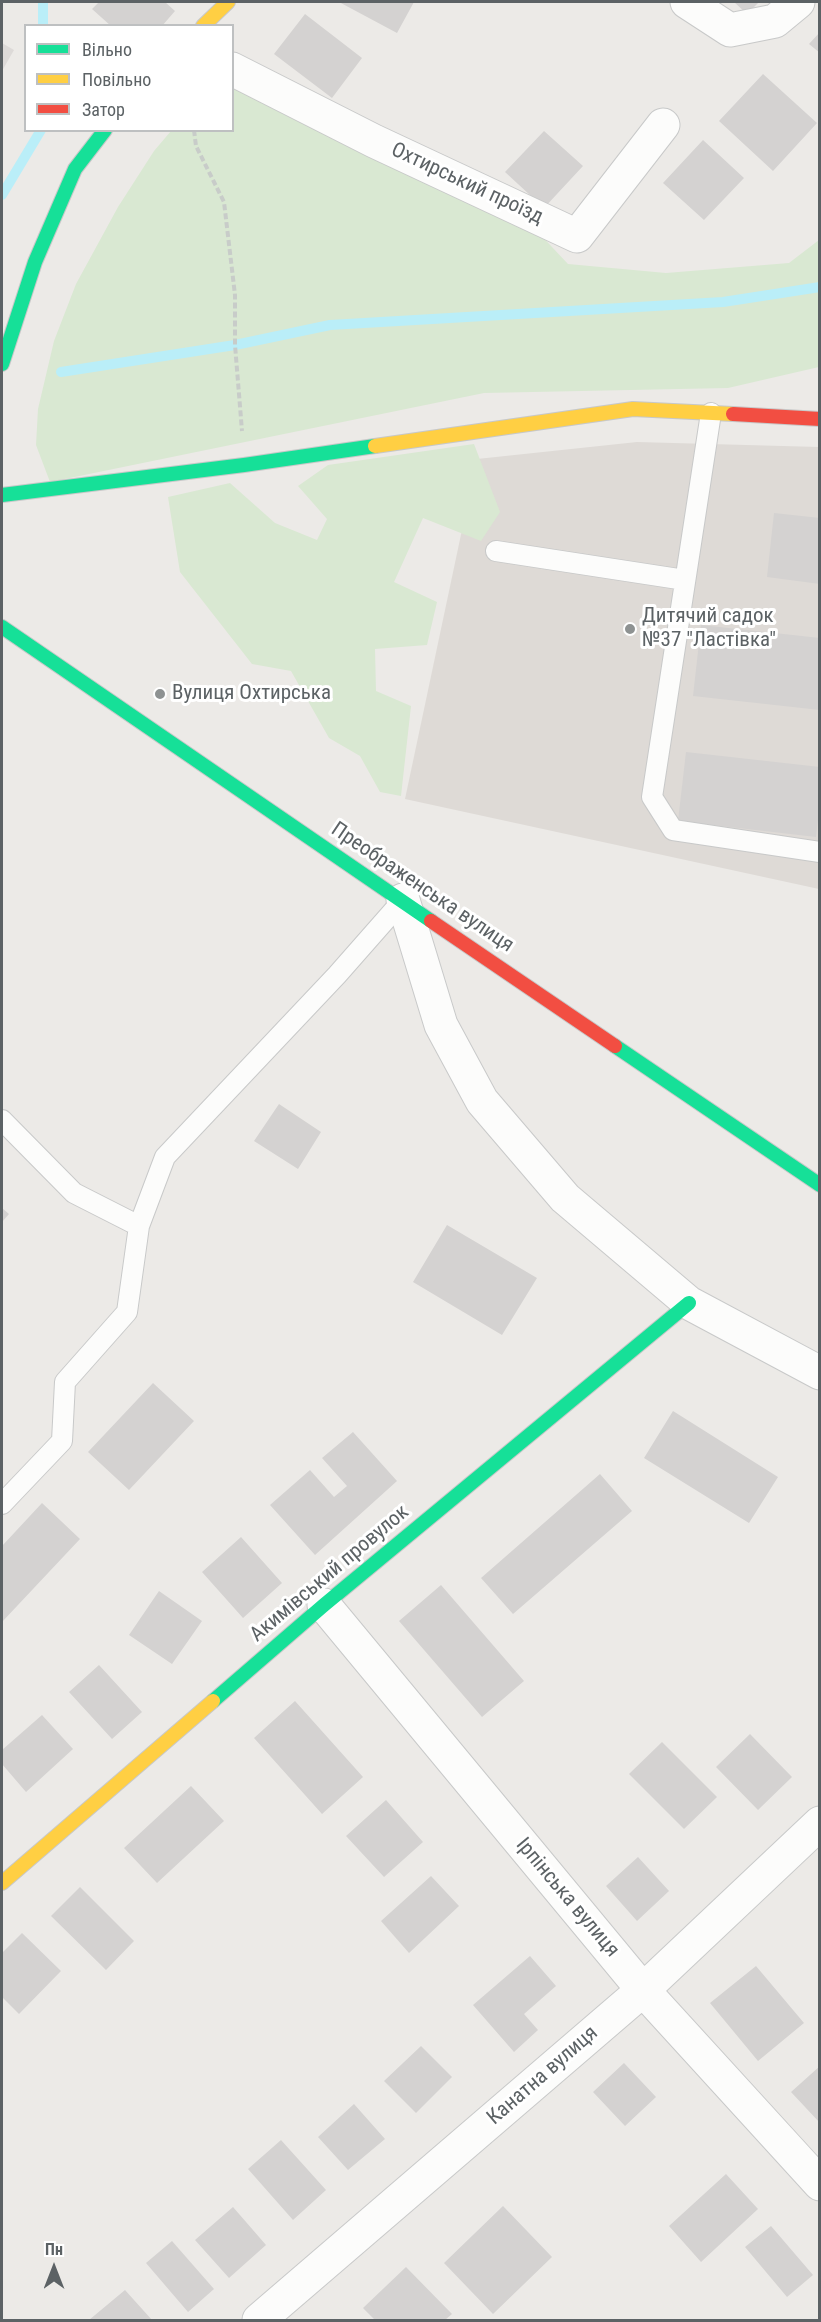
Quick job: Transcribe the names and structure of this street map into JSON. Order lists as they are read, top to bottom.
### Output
{
  "streets": {
    "street": [
      "Охтирський проїзд",
      "Преображенська вулиця",
      "Акимівський провулок",
      "Ірпінська вулиця",
      "Канатна вулиця"
    ]
  },
  "crossings": [
    ["Акимівський провулок", "Ірпінська вулиця"],
    ["Ірпінська вулиця", "Канатна вулиця"]
  ],
  "places": ["Дитячий садок №37 \"Ластівка\"", "Вулиця Охтирська"],
  "legend": ["Вільно", "Повільно", "Затор"],
  "north": "top"
}
